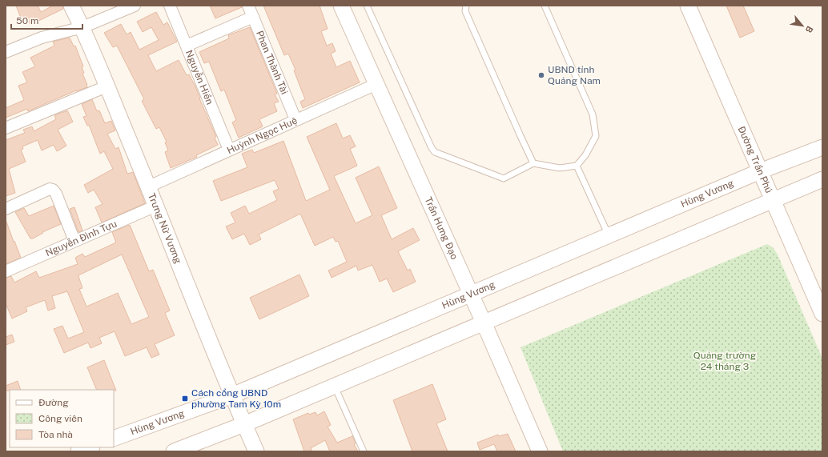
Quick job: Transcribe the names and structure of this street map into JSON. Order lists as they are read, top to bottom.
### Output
{
  "streets": {
    "main road": [
      "Đường Trần Phú",
      "Hùng Vương",
      "Trưng Nữ Vương",
      "Trần Hưng Đạo"
    ],
    "street": [
      "Phan Thành Tài",
      "Nguyễn Hiền",
      "Huỳnh Ngọc Huệ",
      "Nguyễn Đình Tựu"
    ]
  },
  "crossings": [
    ["Phan Thành Tài", "Huỳnh Ngọc Huệ"],
    ["Nguyễn Hiền", "Huỳnh Ngọc Huệ"],
    ["Huỳnh Ngọc Huệ", "Trưng Nữ Vương"],
    ["Huỳnh Ngọc Huệ", "Trần Hưng Đạo"],
    ["Đường Trần Phú", "Hùng Vương"],
    ["Hùng Vương", "Trưng Nữ Vương"],
    ["Hùng Vương", "Trần Hưng Đạo"],
    ["Trưng Nữ Vương", "Nguyễn Đình Tựu"]
  ],
  "parks": ["Quảng trường 24 tháng 3"],
  "places": {
    "other": ["UBND tỉnh Quảng Nam"],
    "transit": ["Cách cổng UBND phường Tam Kỳ 10m"]
  },
  "legend": ["Đường", "Công viên", "Tòa nhà"],
  "scale_bar": "50 m",
  "north": "bottom right"
}
